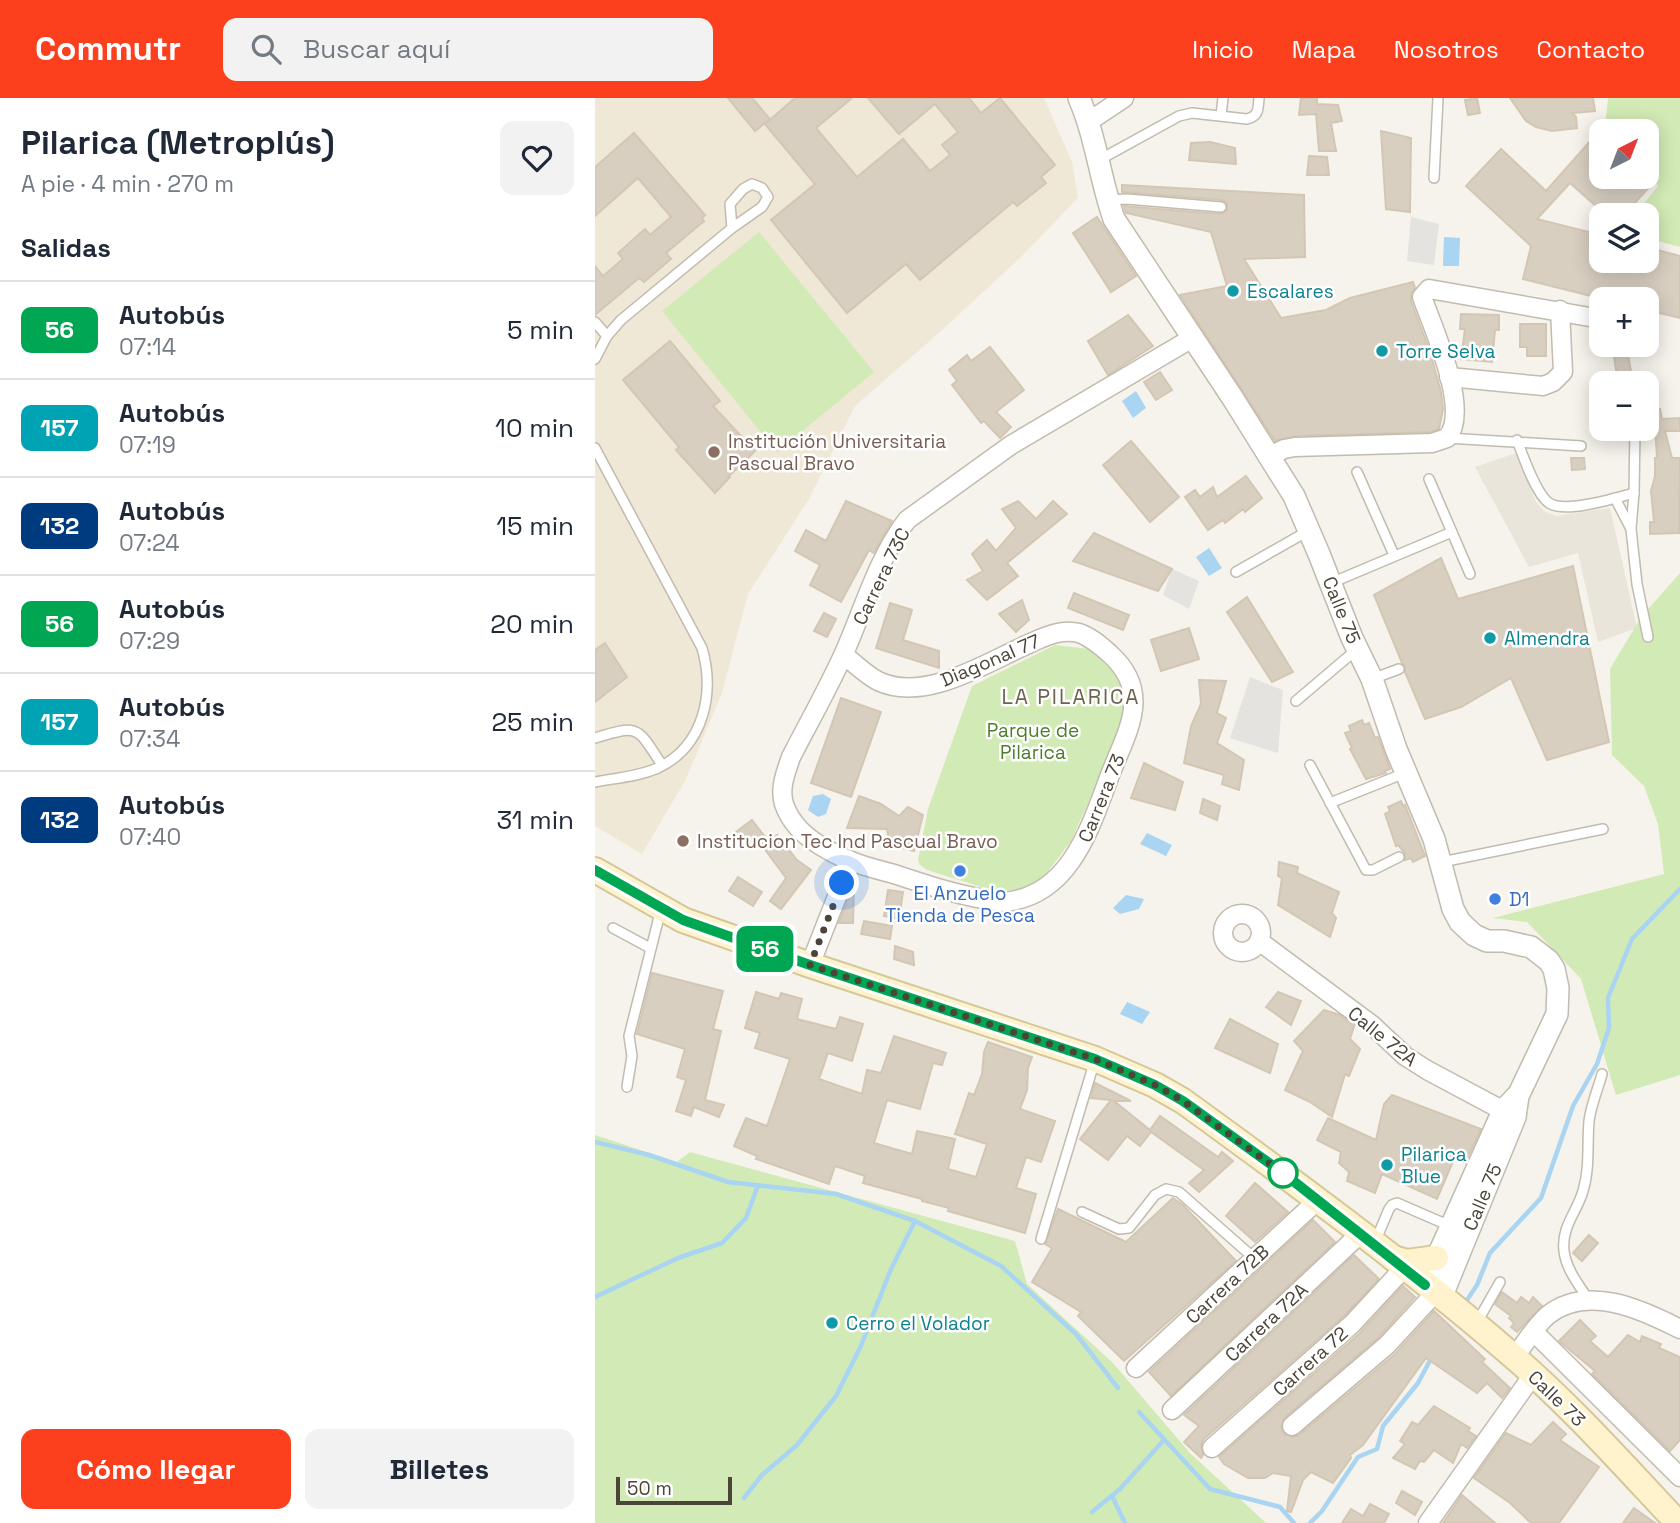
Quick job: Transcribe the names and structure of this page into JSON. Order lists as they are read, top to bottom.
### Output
{
  "streets": {
    "main road": ["Calle 73"],
    "street": [
      "Carrera 73C",
      "Calle 75",
      "Diagonal 77",
      "Carrera 73",
      "Calle 72A",
      "Carrera 72B",
      "Carrera 72A",
      "Carrera 72"
    ]
  },
  "crossings": [
    ["Carrera 73C", "Calle 75"],
    ["Carrera 73C", "Diagonal 77"],
    ["Carrera 73C", "Carrera 73"],
    ["Calle 75", "Calle 72A"],
    ["Calle 75", "Calle 73"],
    ["Diagonal 77", "Carrera 73"],
    ["Carrera 72B", "Calle 73"],
    ["Carrera 72A", "Calle 73"],
    ["Carrera 72", "Calle 73"]
  ],
  "districts": ["LA PILARICA"],
  "parks": ["Parque de Pilarica"],
  "places": [
    "Escalares",
    "Torre Selva",
    "Institución Universitaria Pascual Bravo",
    "Almendra",
    "Institucion Tec Ind Pascual Bravo",
    "El Anzuelo Tienda de Pesca",
    "D1",
    "Pilarica Blue",
    "Cerro el Volador"
  ],
  "lines": ["bus line 56"],
  "scale_bar": "50 m",
  "north": "top right",
  "page": {
    "header": "Commutr",
    "search": "Buscar aquí",
    "nav": [
      "Inicio",
      "Mapa",
      "Nosotros",
      "Contacto"
    ],
    "heading": [
      ["Pilarica (Metroplús)", "A pie · 4 min · 270 m"],
      "Salidas"
    ],
    "on_map": "56",
    "map_buttons": ["+", "−"],
    "list": [
      {
        "mark": "56",
        "name": "Autobús",
        "note": "07:14",
        "value": "5 min"
      },
      {
        "mark": "157",
        "name": "Autobús",
        "note": "07:19",
        "value": "10 min"
      },
      {
        "mark": "132",
        "name": "Autobús",
        "note": "07:24",
        "value": "15 min"
      },
      {
        "mark": "56",
        "name": "Autobús",
        "note": "07:29",
        "value": "20 min"
      },
      {
        "mark": "157",
        "name": "Autobús",
        "note": "07:34",
        "value": "25 min"
      },
      {
        "mark": "132",
        "name": "Autobús",
        "note": "07:40",
        "value": "31 min"
      }
    ],
    "buttons": ["Cómo llegar", "Billetes"],
    "scale": "50 m"
  }
}
